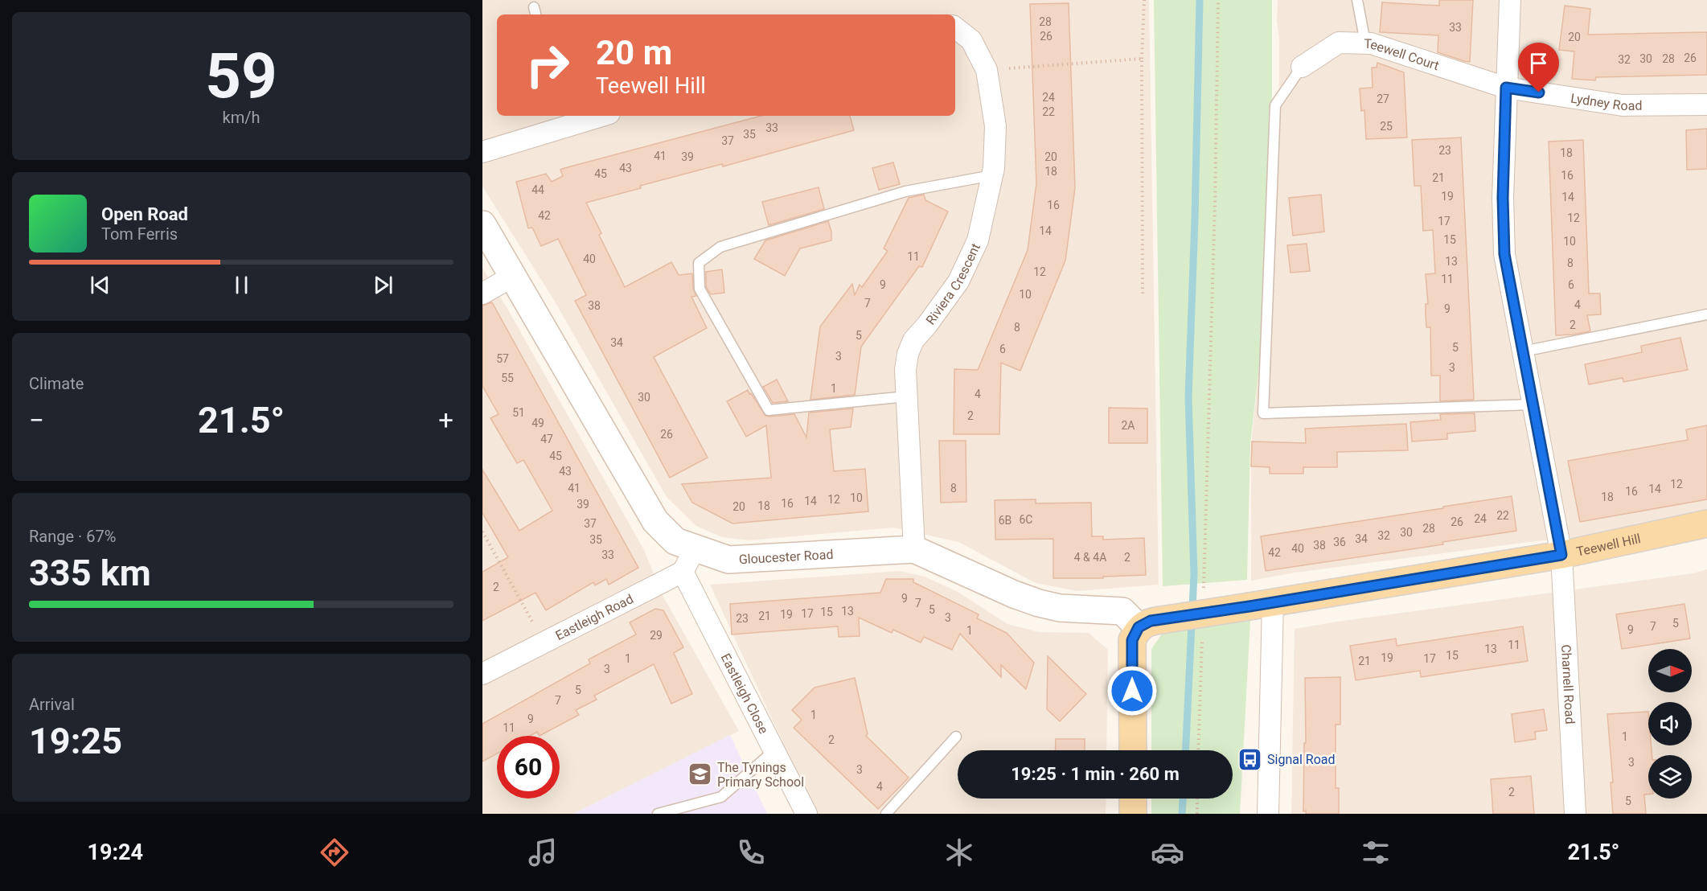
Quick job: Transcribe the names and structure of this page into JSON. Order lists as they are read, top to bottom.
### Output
{
  "streets": {
    "main road": ["Teewell Hill"],
    "street": [
      "Teewell Court",
      "Lydney Road",
      "Riviera Crescent",
      "Gloucester Road",
      "Eastleigh Road",
      "Charnell Road",
      "Eastleigh Close"
    ]
  },
  "crossings": [
    ["Teewell Court", "Lydney Road"],
    ["Teewell Court", "Charnell Road"],
    ["Lydney Road", "Charnell Road"],
    ["Riviera Crescent", "Gloucester Road"],
    ["Teewell Hill", "Gloucester Road"],
    ["Teewell Hill", "Charnell Road"],
    ["Eastleigh Road", "Eastleigh Close"]
  ],
  "places": {
    "bus stop": ["Signal Road"],
    "school or university": ["The Tynings Primary School"]
  },
  "house_numbers": [
    "28",
    "33",
    "26",
    "20",
    "26",
    "30",
    "28",
    "32",
    "24",
    "27",
    "22",
    "25",
    "33",
    "35",
    "37",
    "23",
    "18",
    "41",
    "39",
    "20",
    "43",
    "18",
    "45",
    "16",
    "21",
    "44",
    "19",
    "14",
    "16",
    "42",
    "12",
    "17",
    "14",
    "15",
    "10",
    "11",
    "40",
    "13",
    "8",
    "12",
    "11",
    "9",
    "6",
    "10",
    "7",
    "4",
    "38",
    "9",
    "2",
    "8",
    "5",
    "34",
    "5",
    "6",
    "3",
    "57",
    "3",
    "55",
    "1",
    "4",
    "30",
    "51",
    "2",
    "49",
    "2A",
    "26",
    "47",
    "45",
    "43",
    "12",
    "41",
    "8",
    "14",
    "16",
    "18",
    "10",
    "12",
    "14",
    "16",
    "39",
    "18",
    "20",
    "22",
    "24",
    "6C",
    "6B",
    "26",
    "37",
    "28",
    "30",
    "32",
    "34",
    "35",
    "36",
    "38",
    "40",
    "42",
    "33",
    "4 & 4A",
    "2",
    "2",
    "9",
    "7",
    "5",
    "13",
    "15",
    "17",
    "19",
    "21",
    "3",
    "23",
    "5",
    "7",
    "9",
    "1",
    "29",
    "11",
    "13",
    "15",
    "19",
    "1",
    "17",
    "21",
    "3",
    "5",
    "7",
    "1",
    "9",
    "11",
    "1",
    "2",
    "3",
    "3",
    "4",
    "2",
    "5"
  ],
  "north": "right",
  "page": {
    "tile": [
      ["59", "km/h"],
      "Climate",
      ["Range · 67%", "335 km"],
      ["Arrival", "19:25"]
    ],
    "turn": ["20 m", "Teewell Hill"],
    "song": ["Open Road", "Tom Ferris"],
    "heat": ["−", "21.5°", "+"],
    "limit": "60",
    "trip": "19:25 · 1 min · 260 m",
    "tabs": ["19:24", "21.5°"]
  }
}
